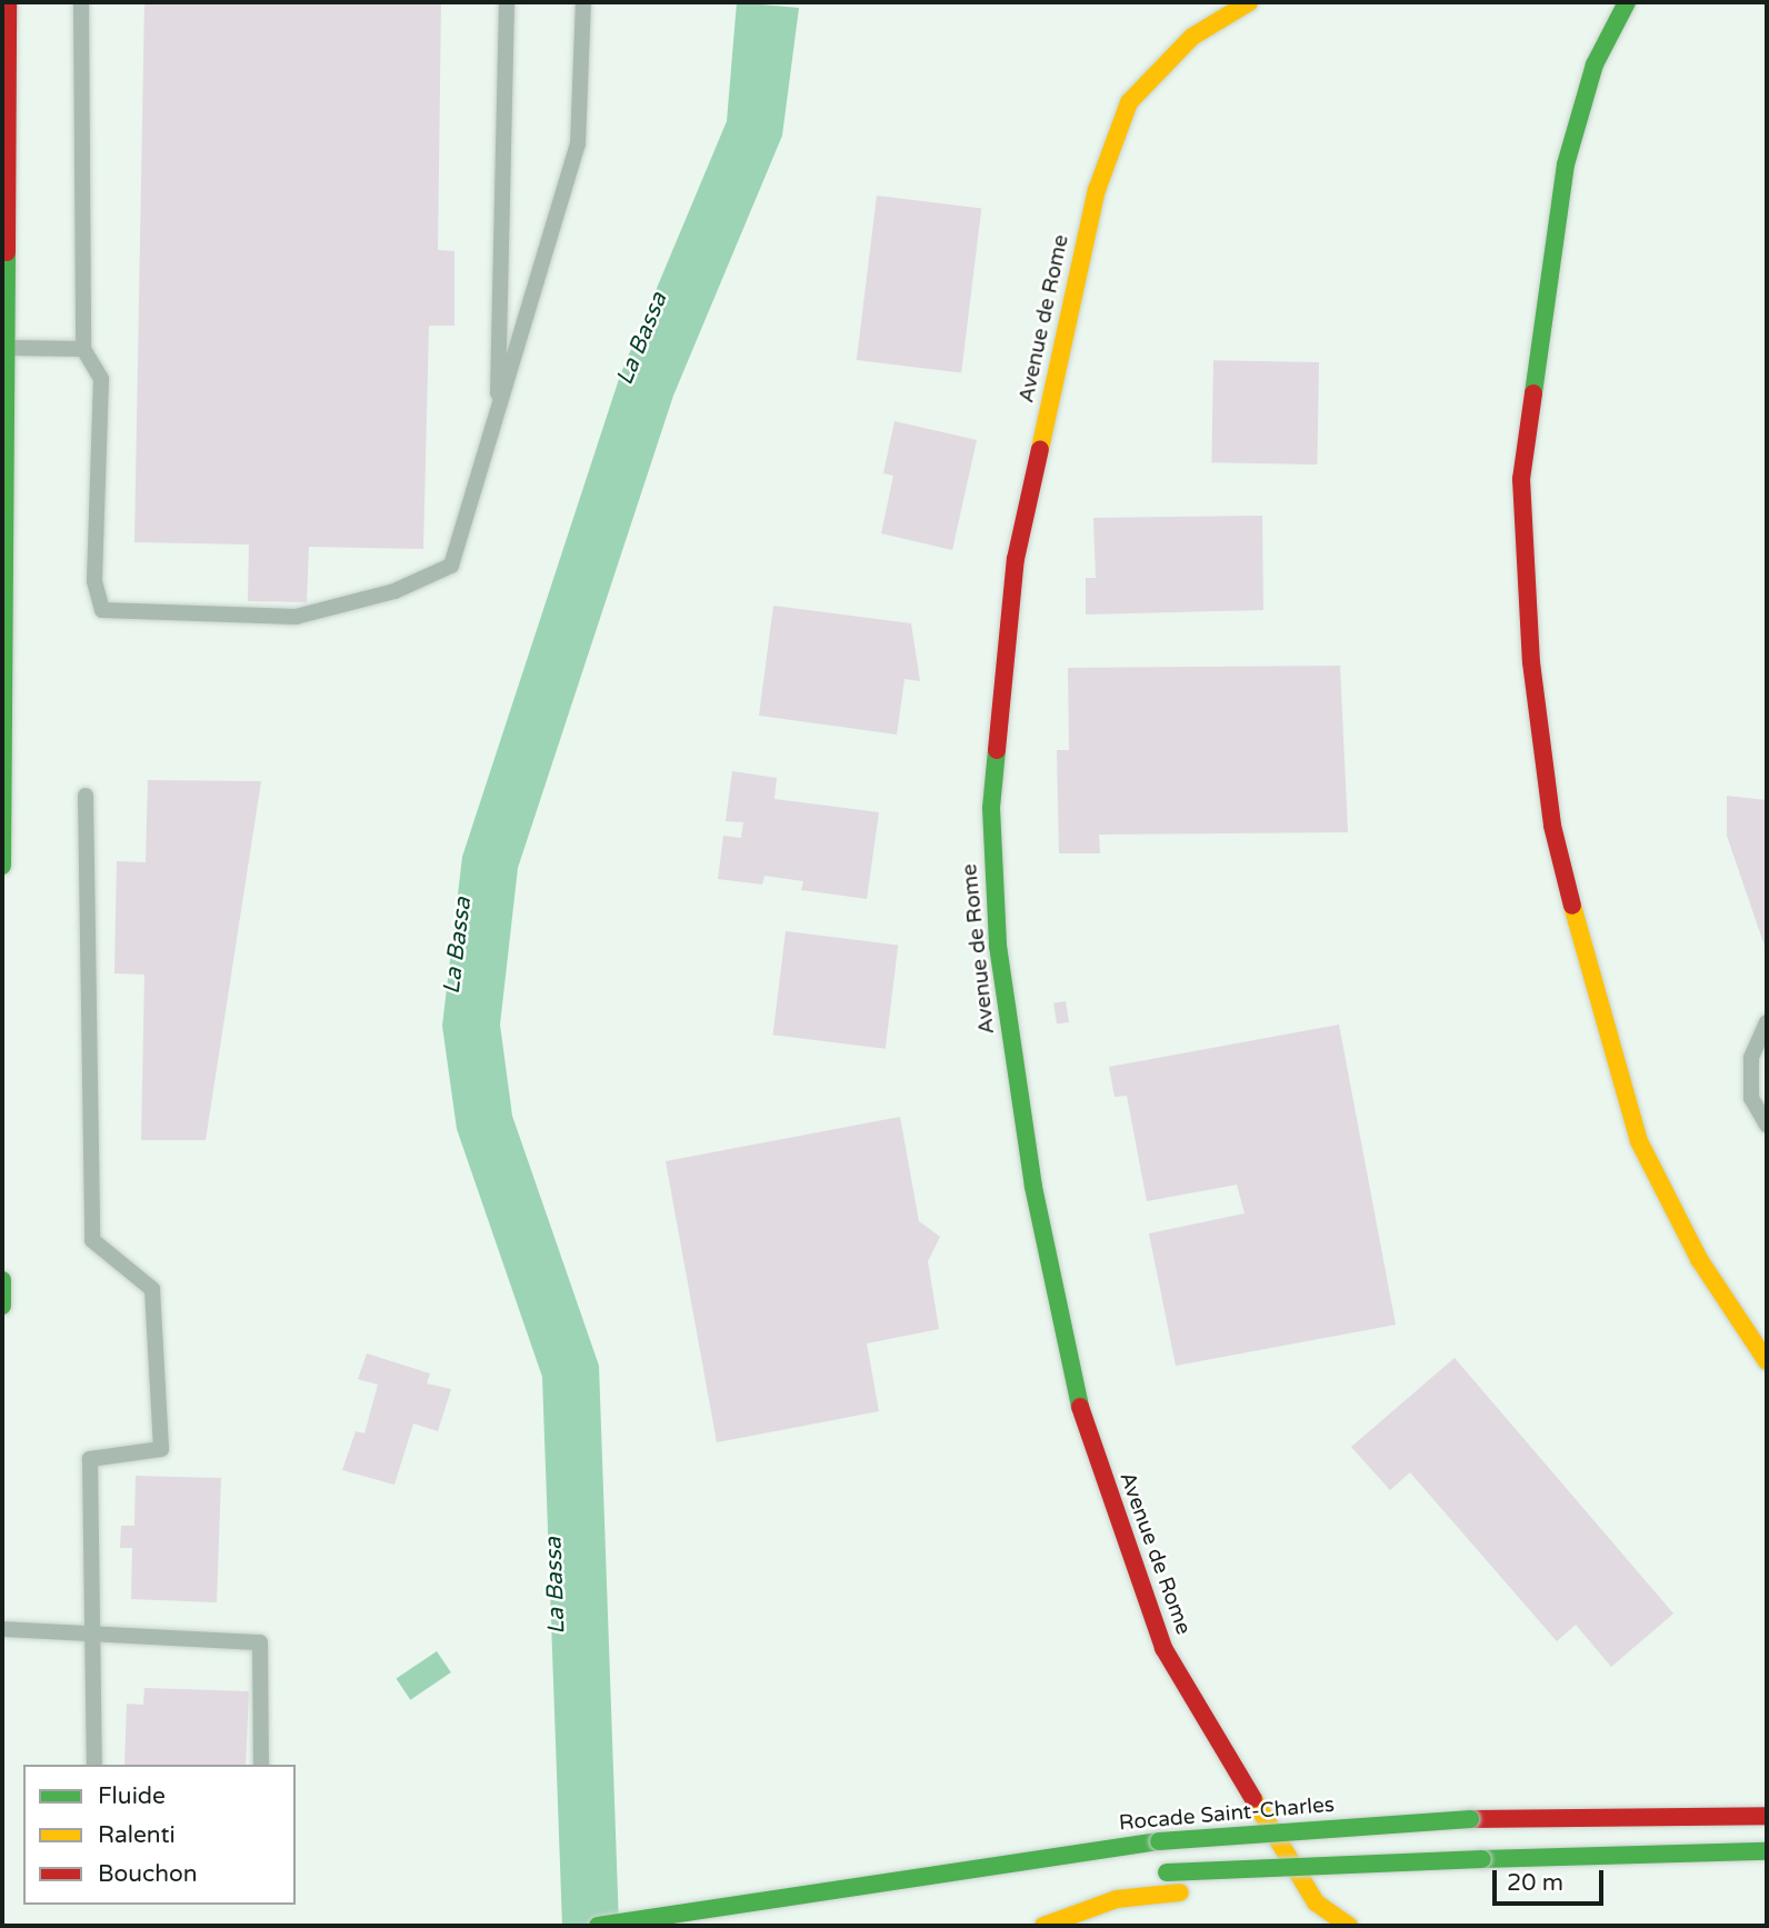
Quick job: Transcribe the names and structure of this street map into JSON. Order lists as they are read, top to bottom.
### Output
{
  "streets": {
    "main road": ["Avenue de Rome", "Rocade Saint-Charles"]
  },
  "water": ["La Bassa"],
  "legend": ["Fluide", "Ralenti", "Bouchon"],
  "scale_bar": "20 m"
}
